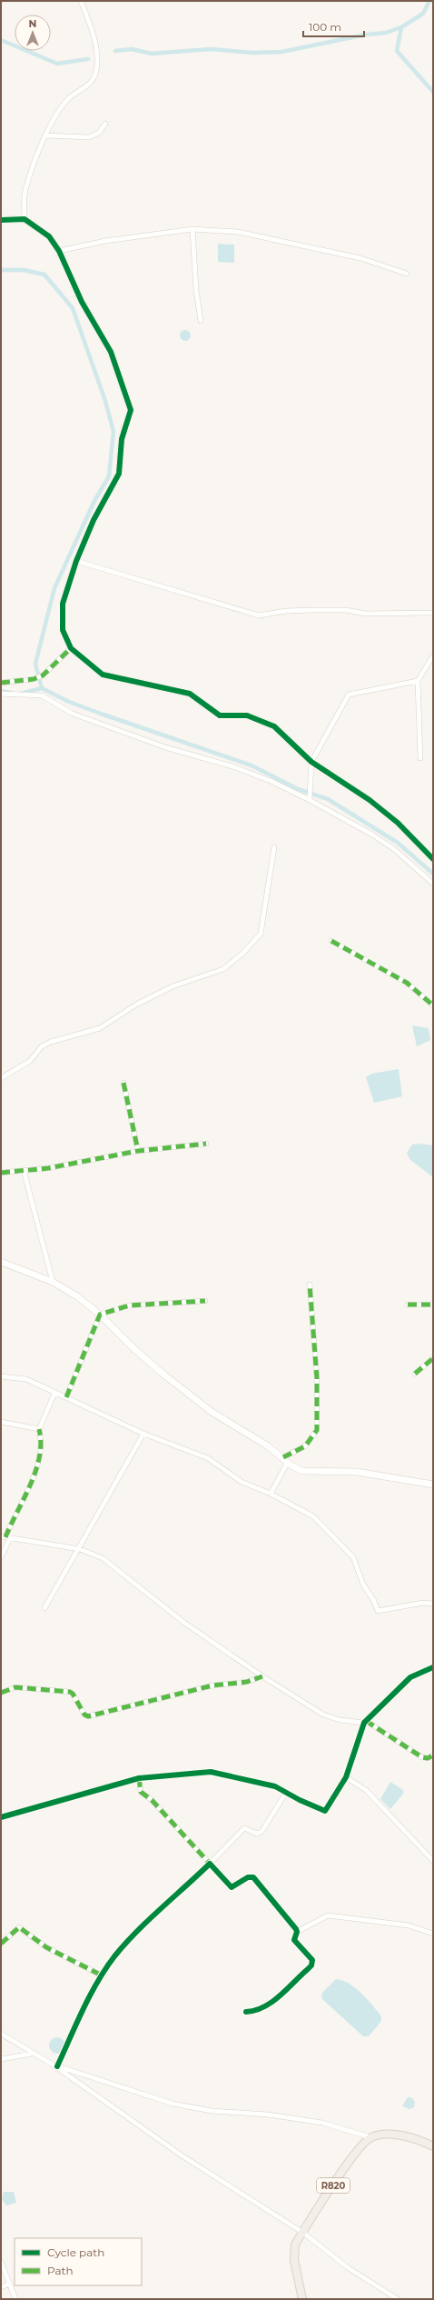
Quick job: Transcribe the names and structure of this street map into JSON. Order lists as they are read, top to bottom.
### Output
{
  "streets": {
    "main road": ["R820"]
  },
  "legend": ["Cycle path", "Path"],
  "scale_bar": "100 m",
  "north": "top"
}
